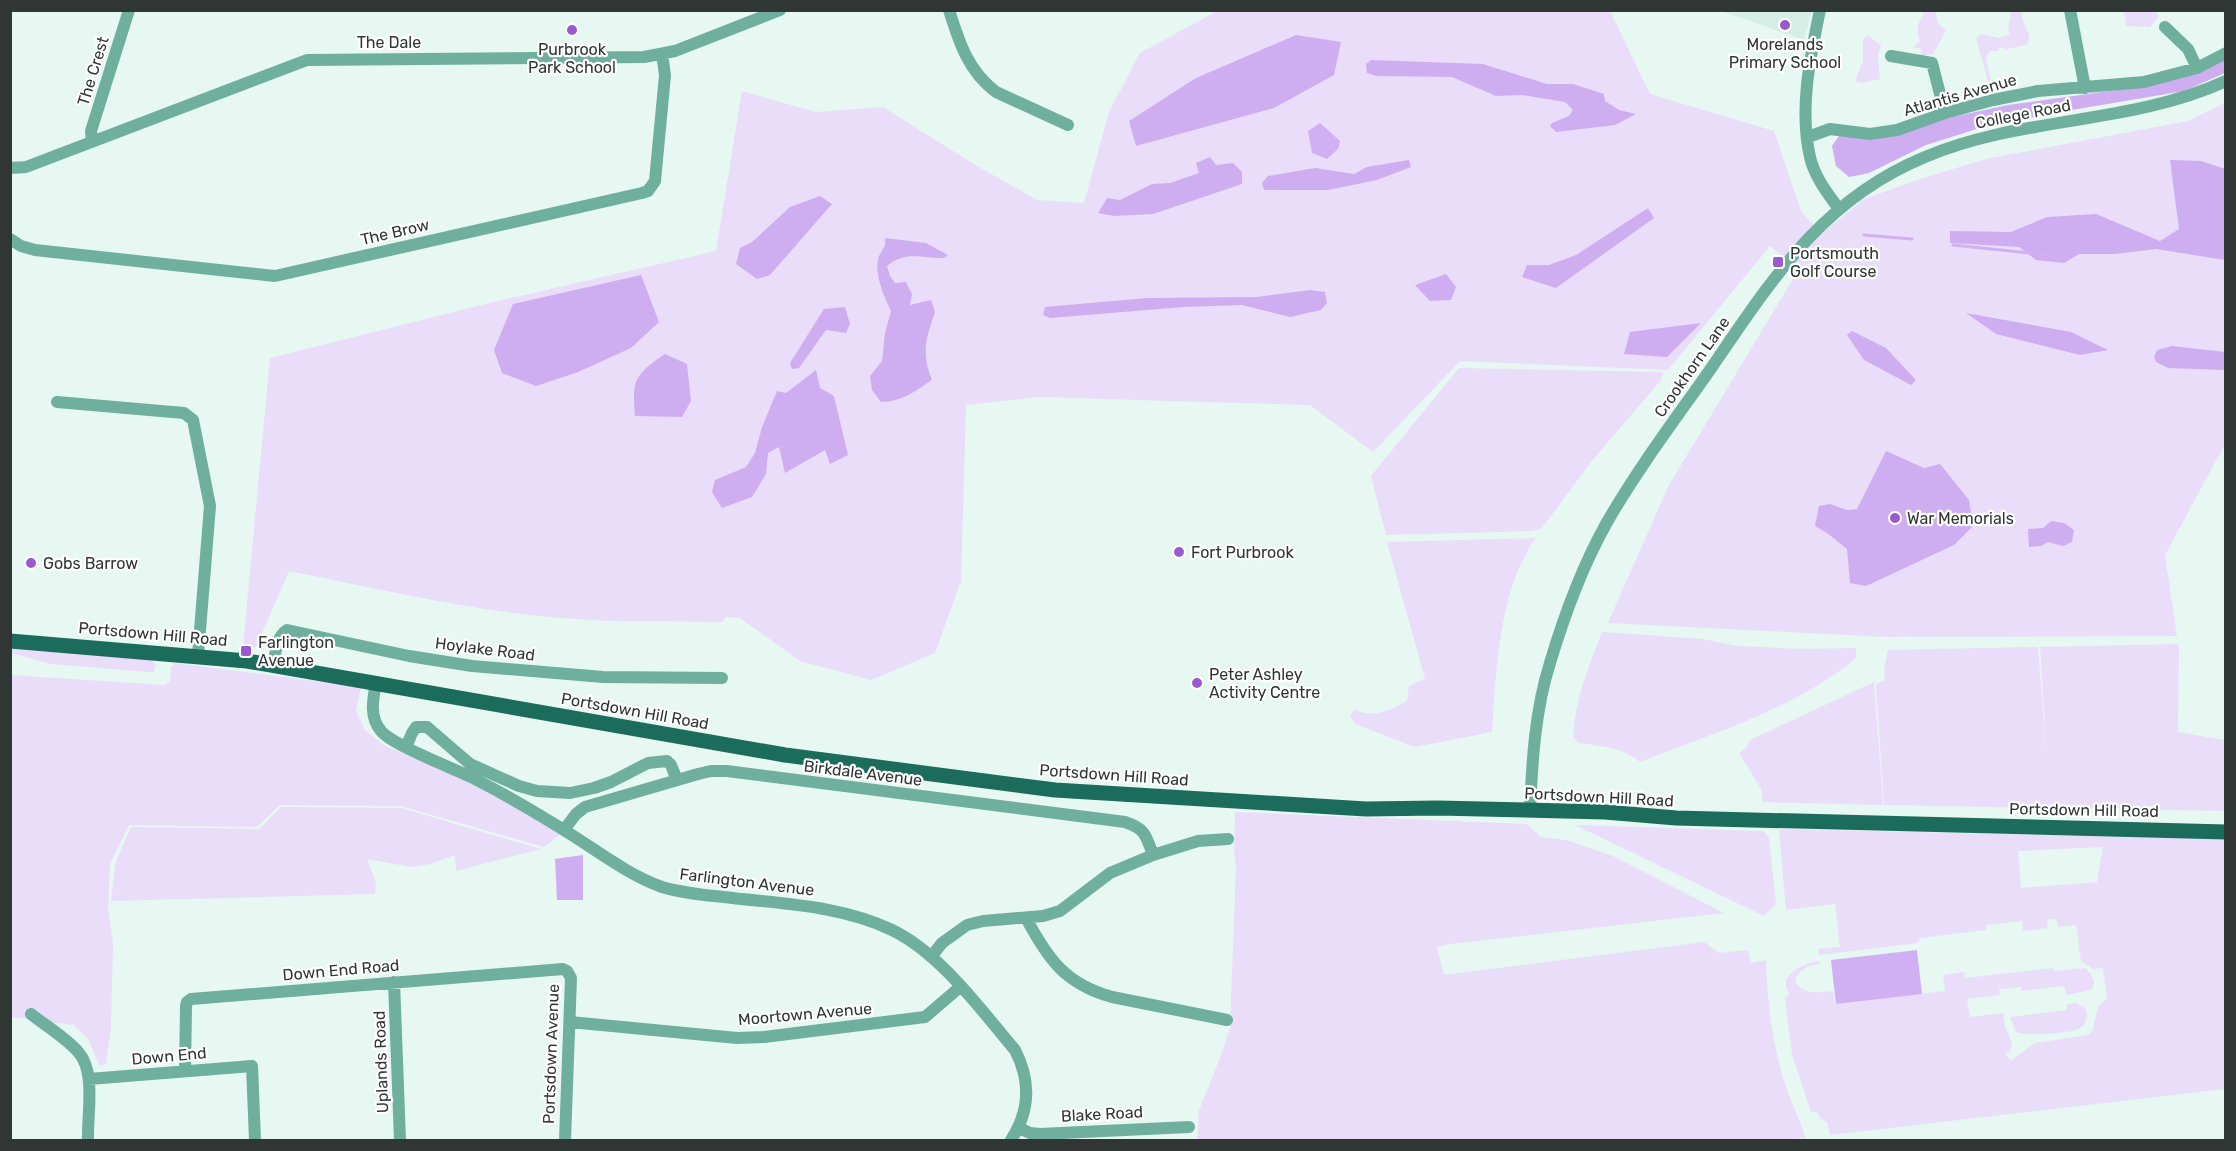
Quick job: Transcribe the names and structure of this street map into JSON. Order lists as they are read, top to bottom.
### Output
{
  "streets": {
    "main road": ["Portsdown Hill Road"],
    "street": [
      "The Dale",
      "The Crest",
      "Atlantis Avenue",
      "College Road",
      "The Brow",
      "Crookhorn Lane",
      "Hoylake Road",
      "Birkdale Avenue",
      "Farlington Avenue",
      "Down End Road",
      "Moortown Avenue",
      "Portsdown Avenue",
      "Down End",
      "Uplands Road",
      "Blake Road"
    ]
  },
  "crossings": [
    ["The Dale", "The Crest"],
    ["The Dale", "The Brow"],
    ["College Road", "Crookhorn Lane"],
    ["Crookhorn Lane", "Portsdown Hill Road"],
    ["Portsdown Hill Road", "Hoylake Road"],
    ["Portsdown Hill Road", "Farlington Avenue"],
    ["Birkdale Avenue", "Farlington Avenue"],
    ["Farlington Avenue", "Moortown Avenue"],
    ["Farlington Avenue", "Blake Road"],
    ["Down End Road", "Portsdown Avenue"],
    ["Down End Road", "Down End"],
    ["Down End Road", "Uplands Road"],
    ["Moortown Avenue", "Portsdown Avenue"]
  ],
  "places": {
    "other": [
      "Morelands Primary School",
      "Purbrook Park School",
      "War Memorials",
      "Fort Purbrook",
      "Gobs Barrow",
      "Peter Ashley Activity Centre"
    ],
    "transit": ["Portsmouth Golf Course", "Farlington Avenue"]
  }
}
